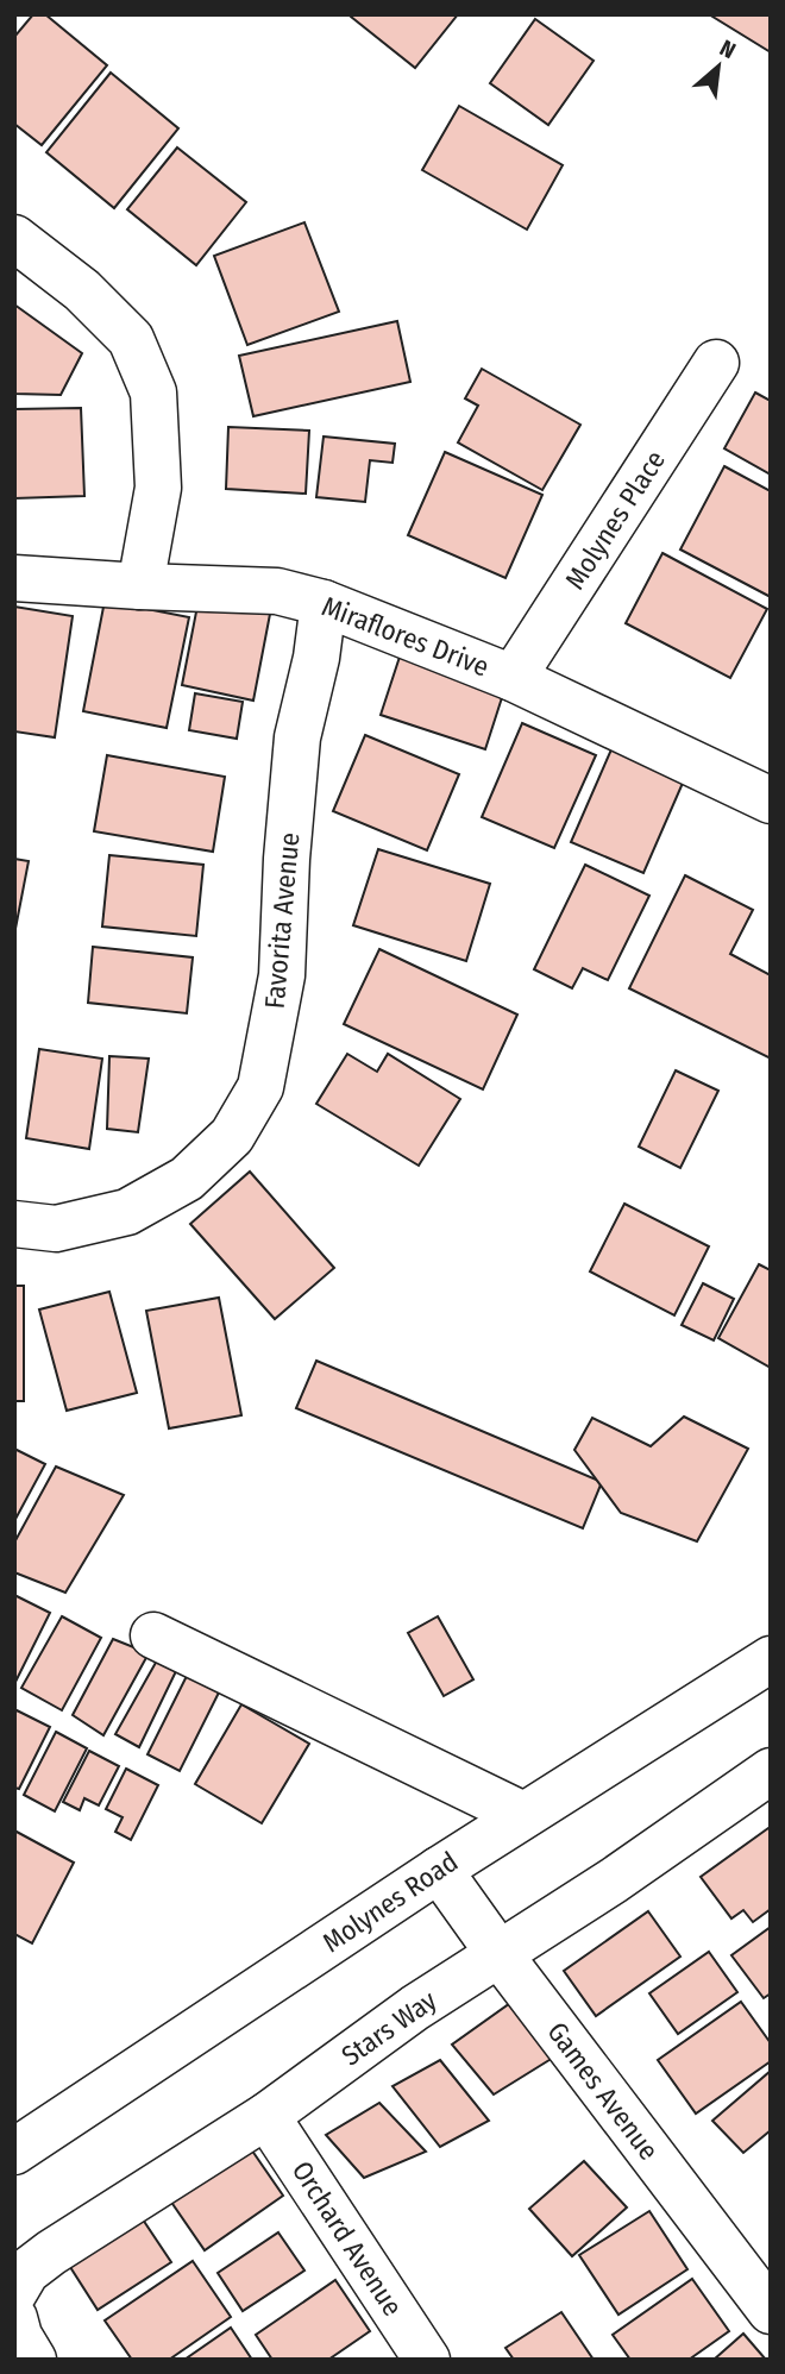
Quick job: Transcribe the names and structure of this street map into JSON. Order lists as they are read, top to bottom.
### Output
{
  "streets": {
    "street": [
      "Molynes Place",
      "Miraflores Drive",
      "Favorita Avenue",
      "Molynes Road",
      "Stars Way",
      "Games Avenue",
      "Orchard Avenue"
    ]
  },
  "crossings": [
    ["Molynes Place", "Miraflores Drive"],
    ["Miraflores Drive", "Favorita Avenue"],
    ["Molynes Road", "Games Avenue"],
    ["Stars Way", "Games Avenue"],
    ["Stars Way", "Orchard Avenue"]
  ],
  "north": "top right"
}
